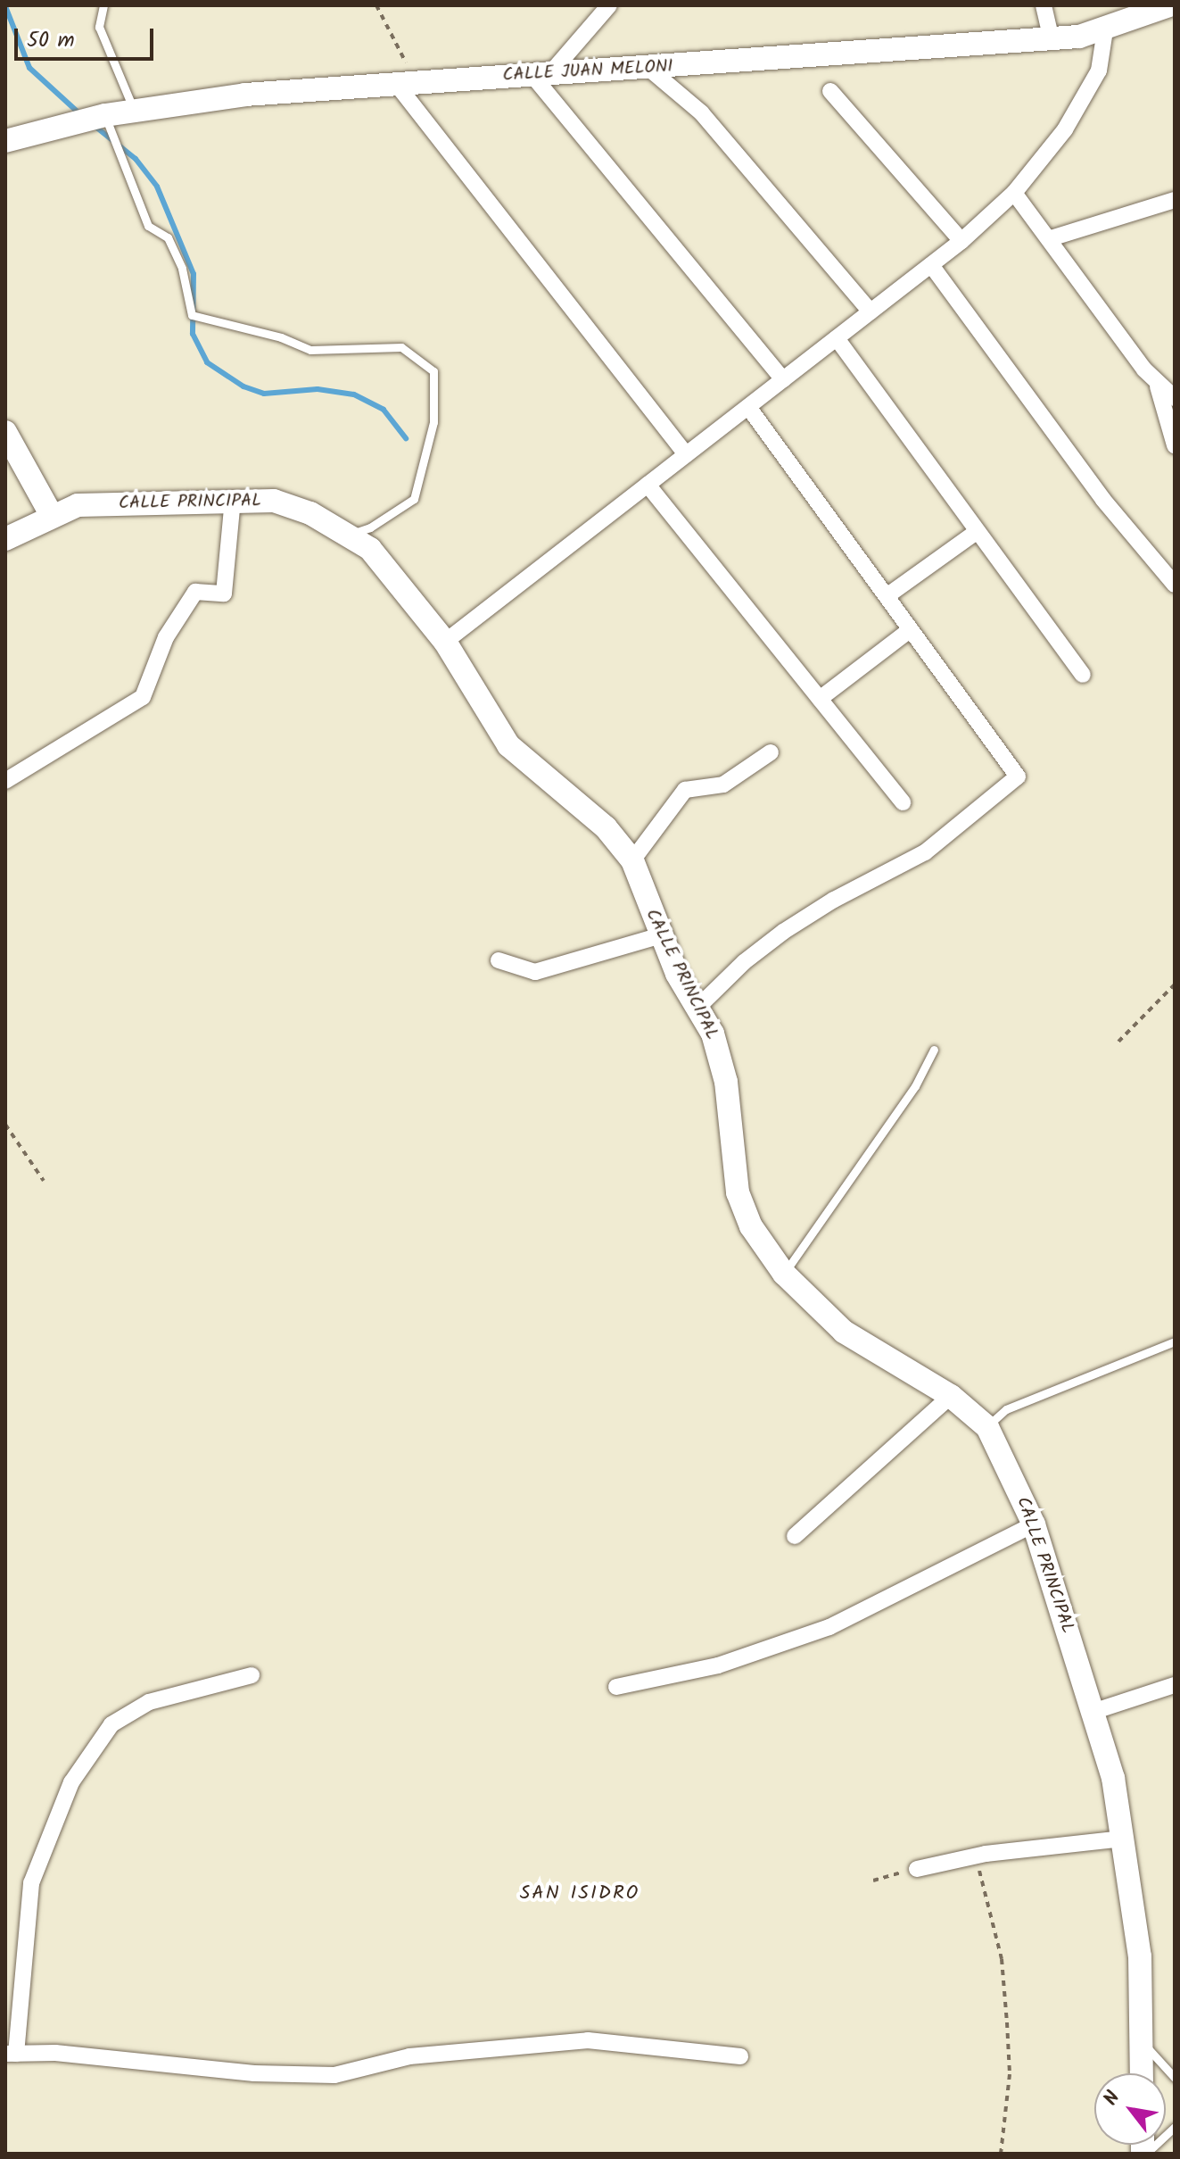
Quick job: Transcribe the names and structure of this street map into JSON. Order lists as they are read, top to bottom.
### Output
{
  "streets": {
    "street": ["CALLE JUAN MELONI", "CALLE PRINCIPAL"]
  },
  "districts": ["SAN ISIDRO"],
  "scale_bar": "50 m",
  "north": "top left"
}
